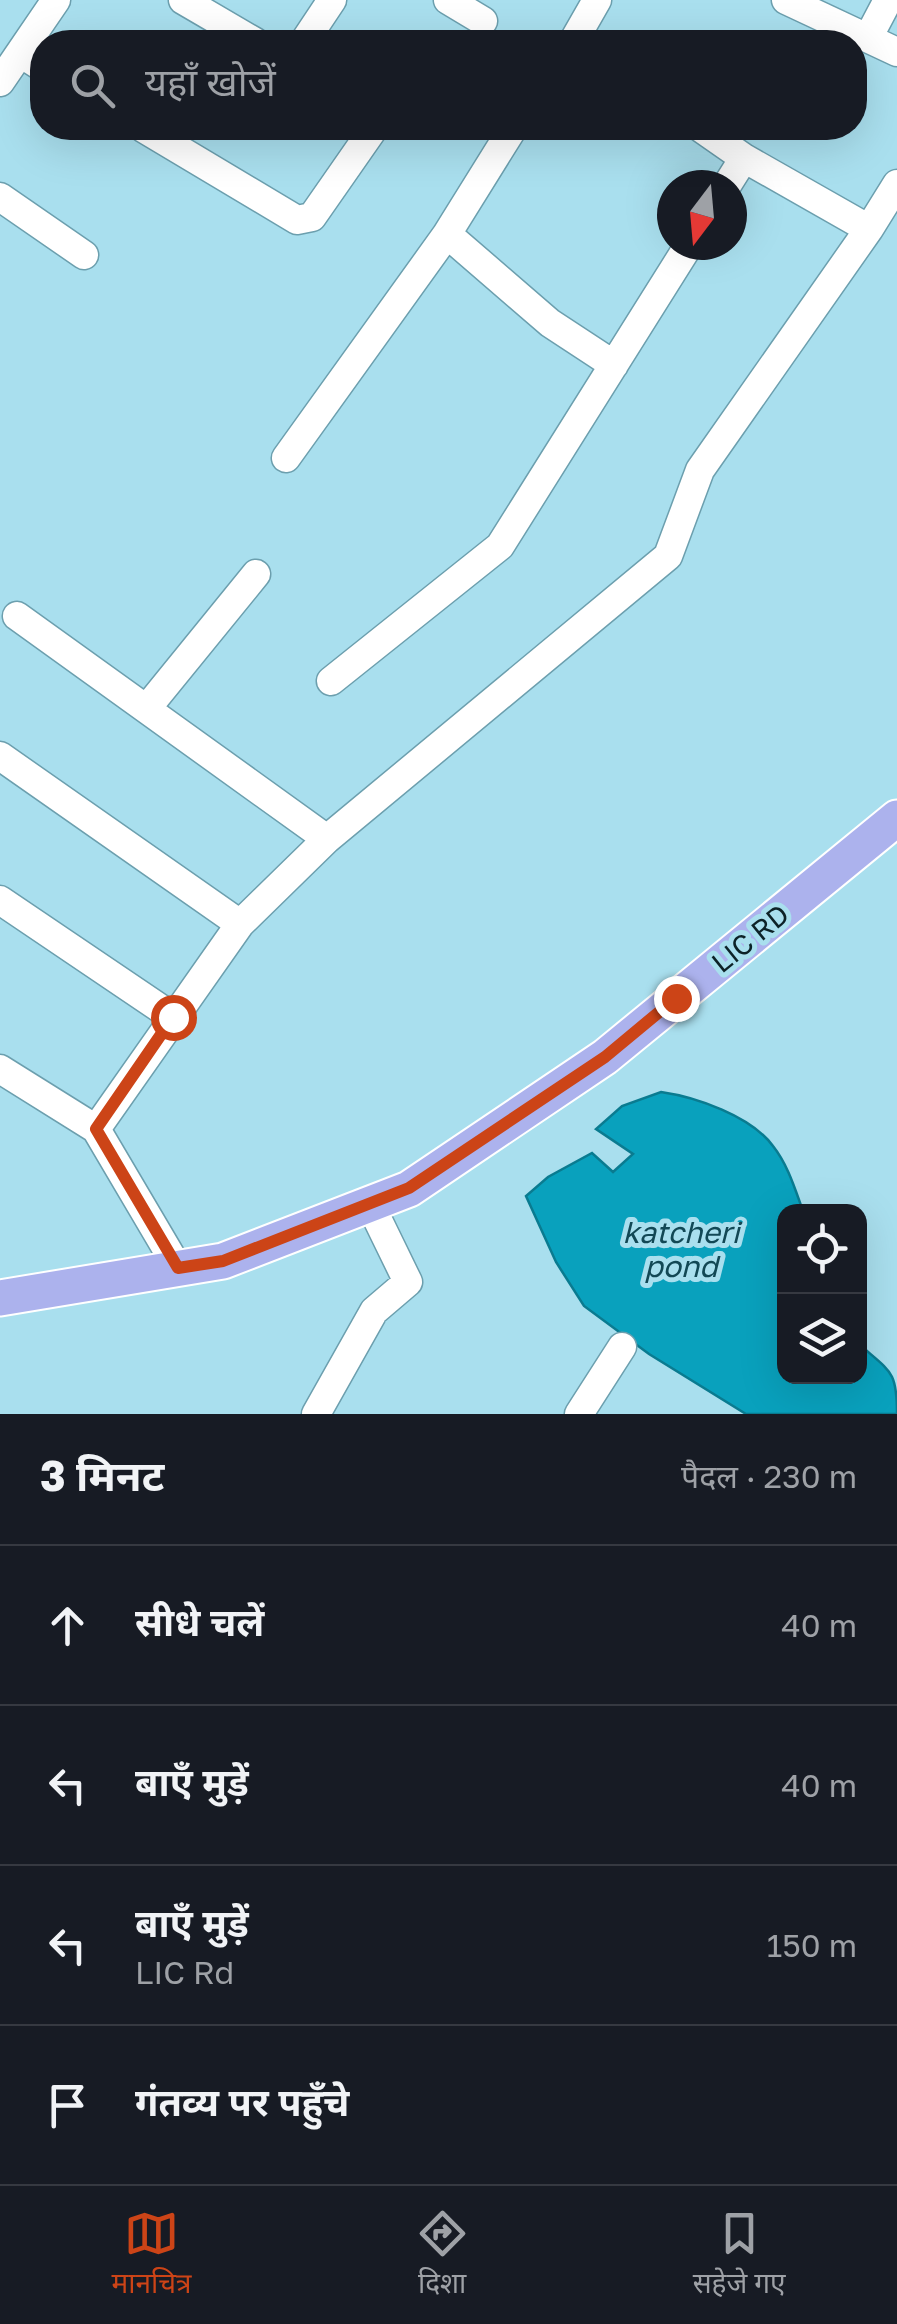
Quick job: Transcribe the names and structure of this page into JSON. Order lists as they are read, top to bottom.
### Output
{
  "streets": {
    "main road": ["LIC RD"]
  },
  "water": ["katcheri pond"],
  "north": "bottom",
  "page": {
    "search": "यहाँ खोजें",
    "heading": ["3 मिनट", "पैदल · 230 m"],
    "list": [
      ["सीधे चलें", "40 m"],
      ["बाएँ मुड़ें", "40 m"],
      ["बाएँ मुड़ें", "LIC Rd", "150 m"],
      "गंतव्य पर पहुँचे"
    ],
    "nav": ["मानचित्र", "दिशा", "सहेजे गए"]
  }
}
